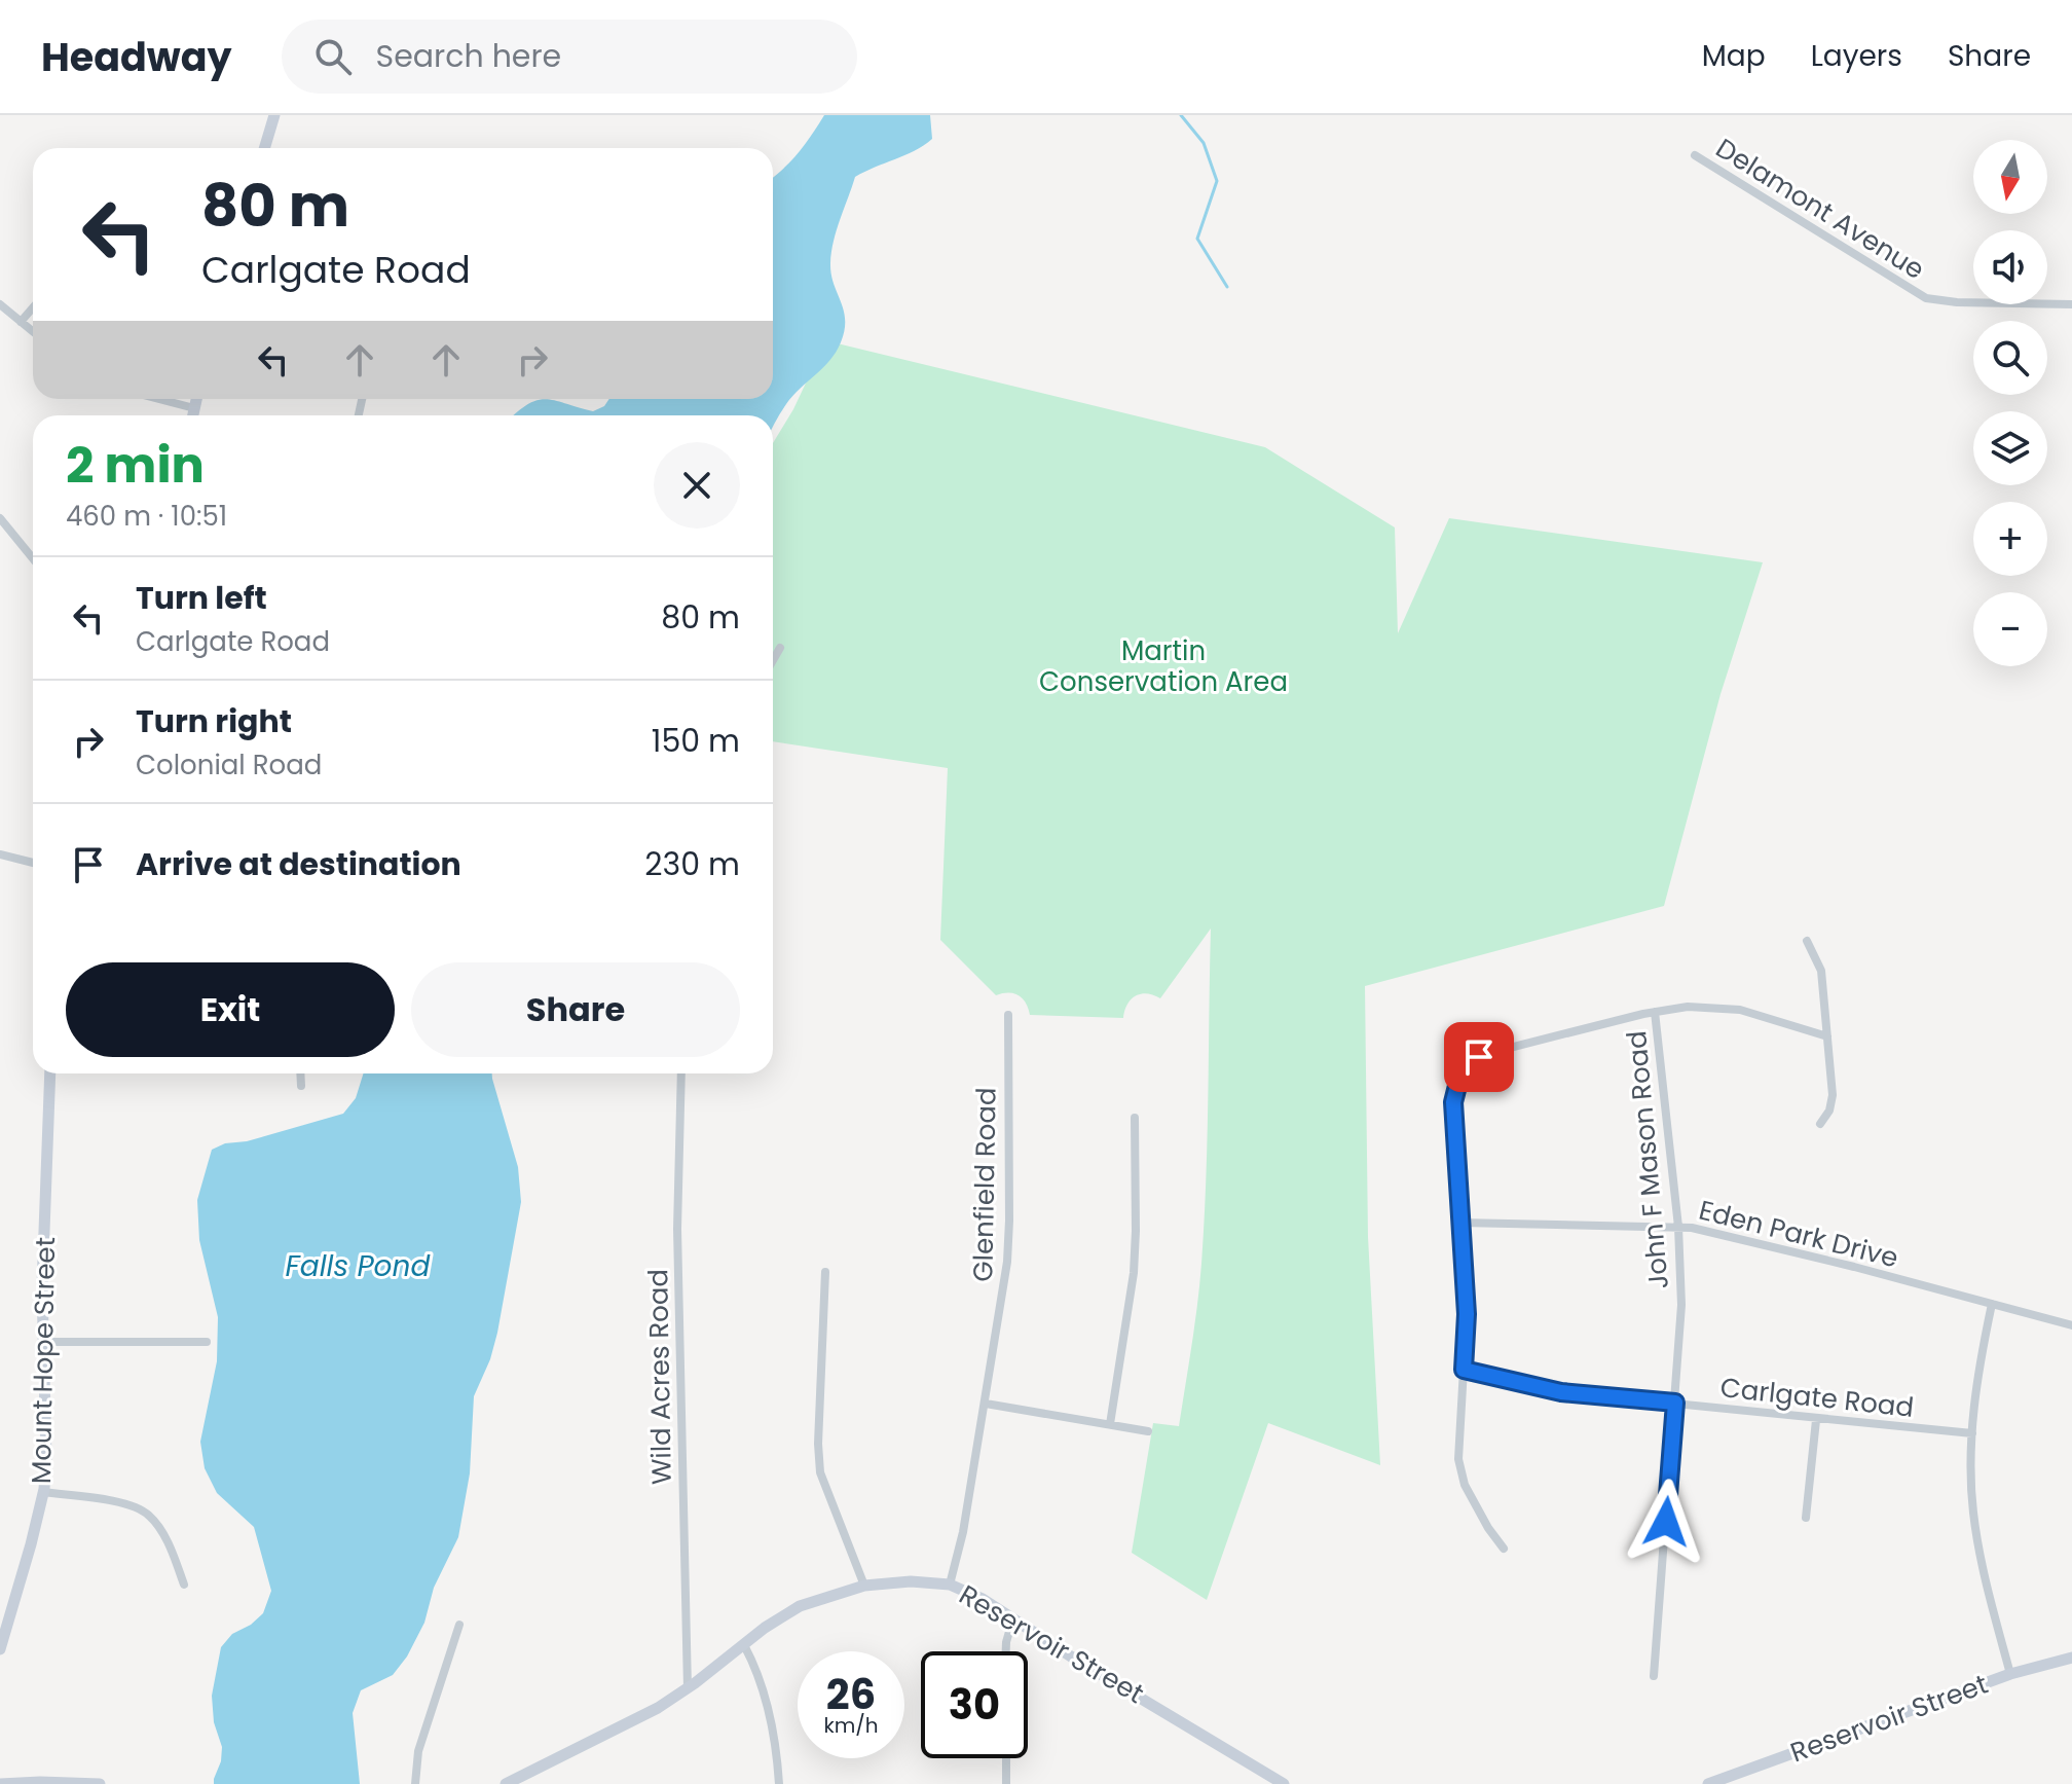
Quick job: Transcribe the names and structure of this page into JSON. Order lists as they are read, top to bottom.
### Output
{
  "streets": {
    "street": [
      "Delamont Avenue",
      "John F Mason Road",
      "Glenfield Road",
      "Eden Park Drive",
      "Mount Hope Street",
      "Wild Acres Road",
      "Carlgate Road",
      "Reservoir Street"
    ]
  },
  "crossings": [
    ["John F Mason Road", "Eden Park Drive"],
    ["John F Mason Road", "Carlgate Road"],
    ["Glenfield Road", "Reservoir Street"],
    ["Wild Acres Road", "Reservoir Street"]
  ],
  "water": ["Falls Pond"],
  "parks": ["Martin Conservation Area"],
  "north": "bottom",
  "page": {
    "header": "Headway",
    "search": "Search here",
    "nav": ["Map", "Layers", "Share"],
    "map_buttons": ["+", "−"],
    "turn": ["80 m", "Carlgate Road"],
    "heading": ["2 min", "460 m · 10:51"],
    "list": [
      {
        "name": "Turn left",
        "note": "Carlgate Road",
        "value": "80 m"
      },
      {
        "name": "Turn right",
        "note": "Colonial Road",
        "value": "150 m"
      },
      {
        "name": "Arrive at destination",
        "value": "230 m"
      }
    ],
    "buttons": ["Exit", "Share"],
    "speed": "26 km/h",
    "limit": "30"
  }
}
